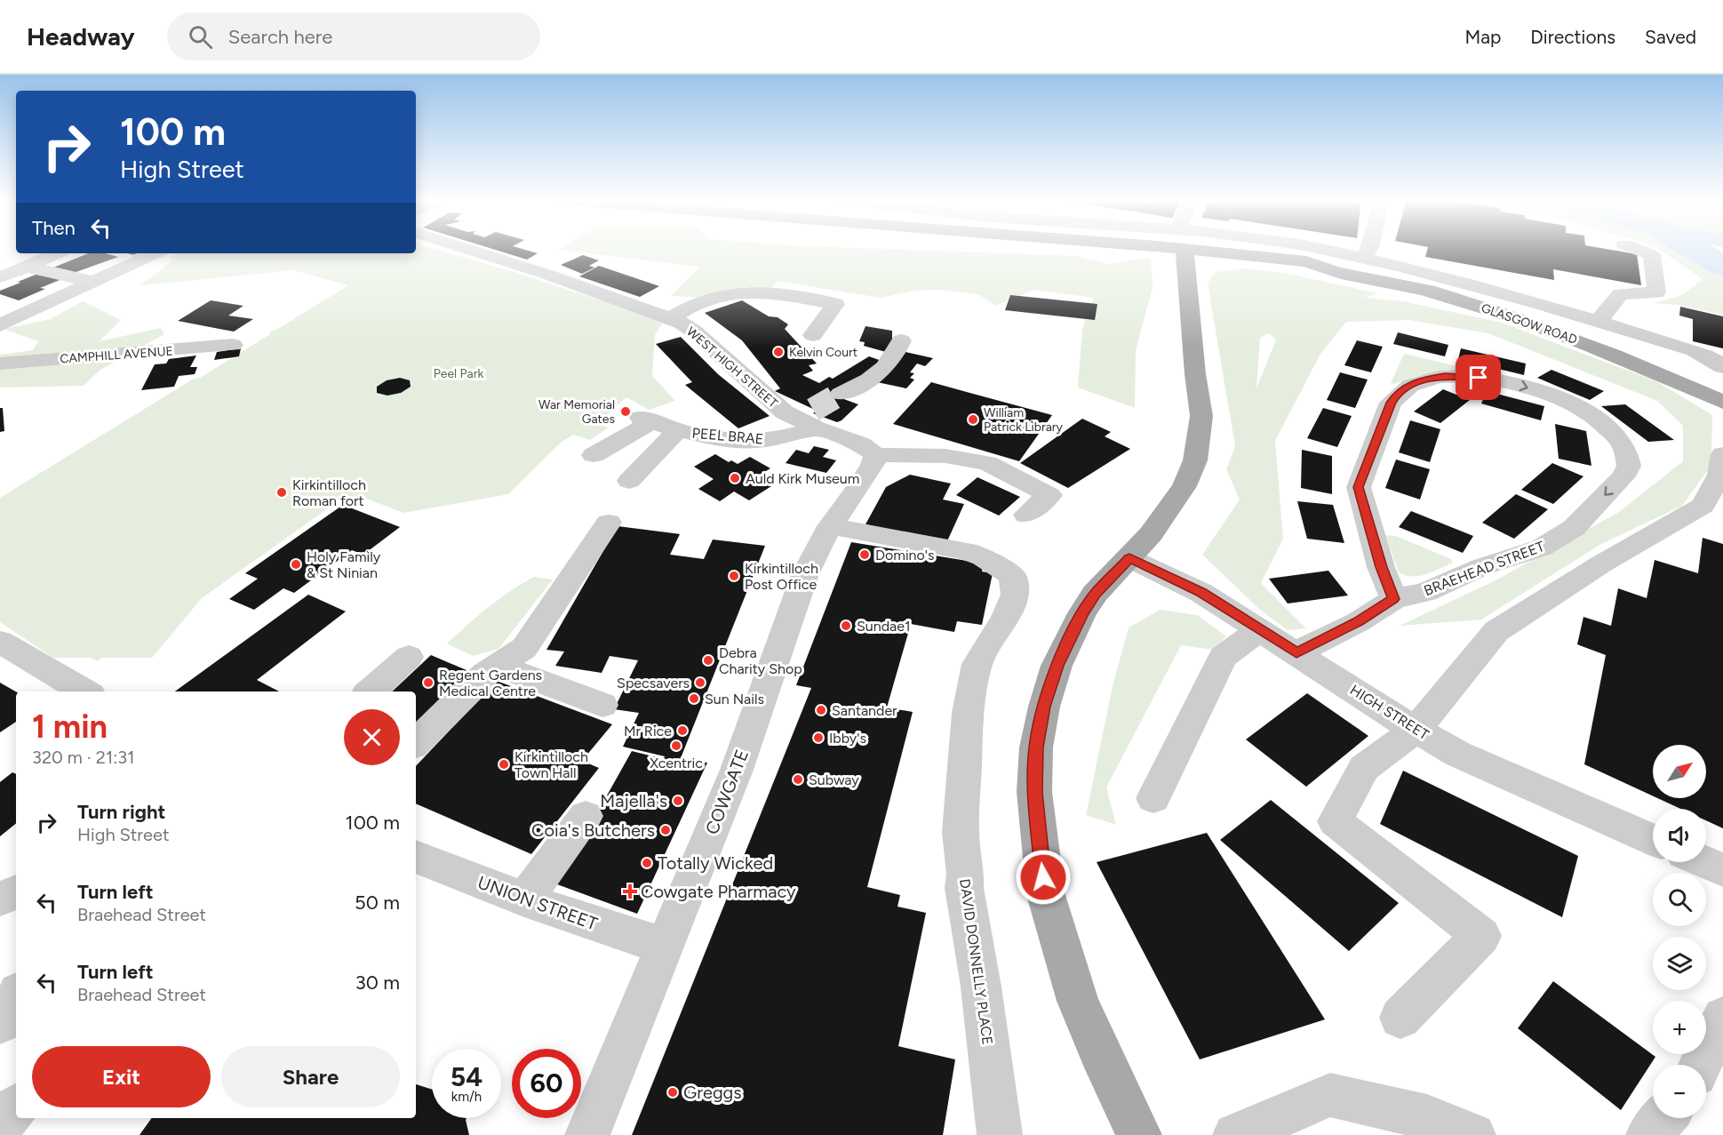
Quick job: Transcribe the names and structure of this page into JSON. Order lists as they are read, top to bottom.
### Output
{
  "streets": {
    "main road": ["GLASGOW ROAD"],
    "street": [
      "CAMPHILL AVENUE",
      "WEST HIGH STREET",
      "PEEL BRAE",
      "BRAEHEAD STREET",
      "HIGH STREET",
      "COWGATE",
      "UNION STREET",
      "DAVID DONNELLY PLACE"
    ]
  },
  "crossings": [
    ["WEST HIGH STREET", "PEEL BRAE"],
    ["WEST HIGH STREET", "COWGATE"],
    ["BRAEHEAD STREET", "HIGH STREET"],
    ["COWGATE", "UNION STREET"],
    ["COWGATE", "DAVID DONNELLY PLACE"]
  ],
  "parks": ["Peel Park"],
  "places": {
    "other": [
      "Kelvin Court",
      "War Memorial Gates",
      "William Patrick Library",
      "Auld Kirk Museum",
      "Kirkintilloch Roman fort",
      "Domino's",
      "Holy Family & St Ninian",
      "Kirkintilloch Post Office",
      "Sundae1",
      "Debra Charity Shop",
      "Regent Gardens Medical Centre",
      "Specsavers",
      "Sun Nails",
      "Santander",
      "Mr Rice",
      "Ibby's",
      "Xcentric",
      "Kirkintilloch Town Hall",
      "Subway",
      "Majella's",
      "Coia's Butchers",
      "Totally Wicked",
      "Greggs"
    ],
    "health": ["Cowgate Pharmacy"]
  },
  "north": "top right",
  "page": {
    "header": "Headway",
    "search": "Search here",
    "nav": ["Map", "Directions", "Saved"],
    "turn": ["100 m", "High Street"],
    "then": "Then",
    "heading": ["1 min", "320 m · 21:31"],
    "map_buttons": ["+", "−"],
    "list": [
      {
        "name": "Turn right",
        "note": "High Street",
        "value": "100 m"
      },
      {
        "name": "Turn left",
        "note": "Braehead Street",
        "value": "50 m"
      },
      {
        "name": "Turn left",
        "note": "Braehead Street",
        "value": "30 m"
      }
    ],
    "buttons": ["Exit", "Share"],
    "speed": "54 km/h",
    "limit": "60"
  }
}
